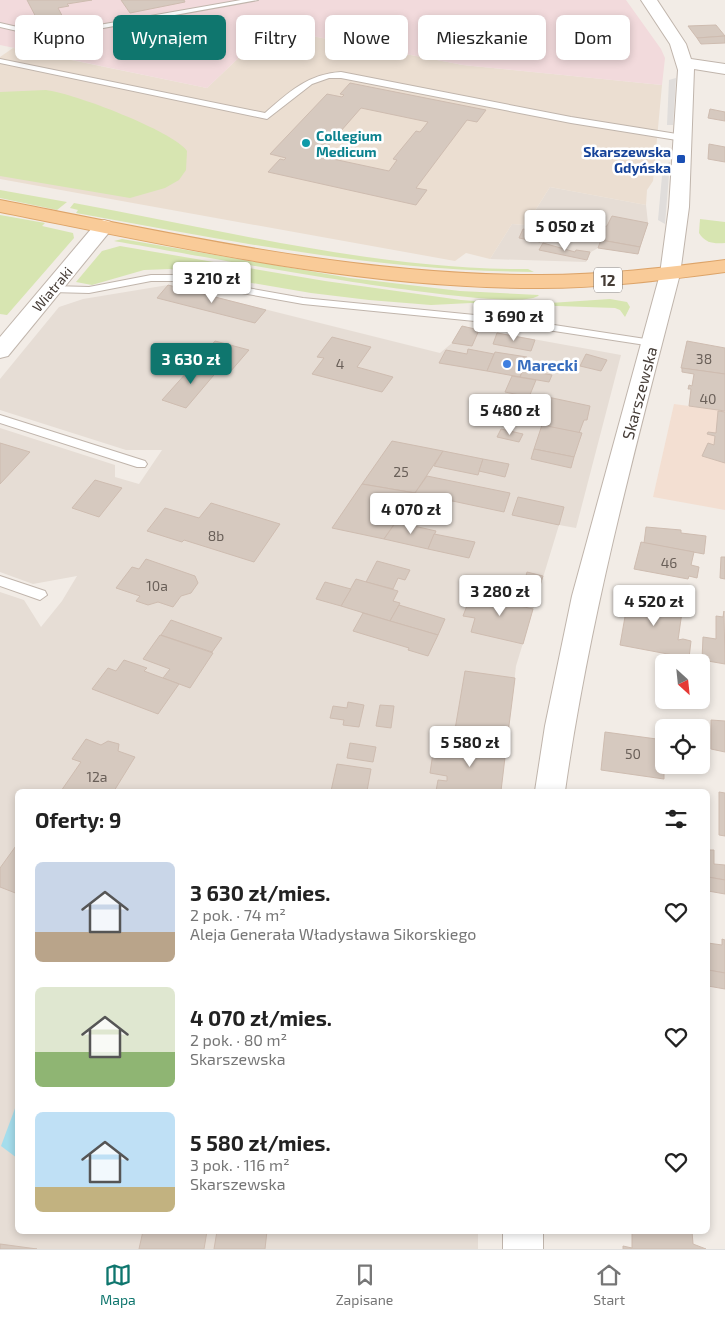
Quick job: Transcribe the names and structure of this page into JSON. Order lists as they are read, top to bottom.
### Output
{
  "streets": {
    "main road": ["12"],
    "street": ["Wiatraki", "Skarszewska"]
  },
  "crossings": [
    ["12", "Wiatraki"],
    ["12", "Skarszewska"]
  ],
  "places": {
    "other": ["Collegium Medicum", "Marecki"],
    "transit": ["Skarszewska Gdyńska"]
  },
  "house_numbers": [
    "38",
    "4",
    "40",
    "25",
    "8b",
    "46",
    "10a",
    "50",
    "12a"
  ],
  "north": "bottom right",
  "page": {
    "chip": [
      "Kupno",
      "Wynajem",
      "Filtry",
      "Nowe",
      "Mieszkanie",
      "Dom"
    ],
    "price": [
      "5 050 zł",
      "3 210 zł",
      "3 690 zł",
      "3 630 zł",
      "5 480 zł",
      "4 070 zł",
      "3 280 zł",
      "4 520 zł",
      "5 580 zł"
    ],
    "heading": "Oferty: 9",
    "list": [
      {
        "name": "3 630 zł/mies.",
        "note": "2 pok. · 74 m² · Aleja Generała Władysława Sikorskiego"
      },
      {
        "name": "4 070 zł/mies.",
        "note": "2 pok. · 80 m² · Skarszewska"
      },
      {
        "name": "5 580 zł/mies.",
        "note": "3 pok. · 116 m² · Skarszewska"
      }
    ],
    "tabs": ["Mapa", "Zapisane", "Start"]
  }
}
